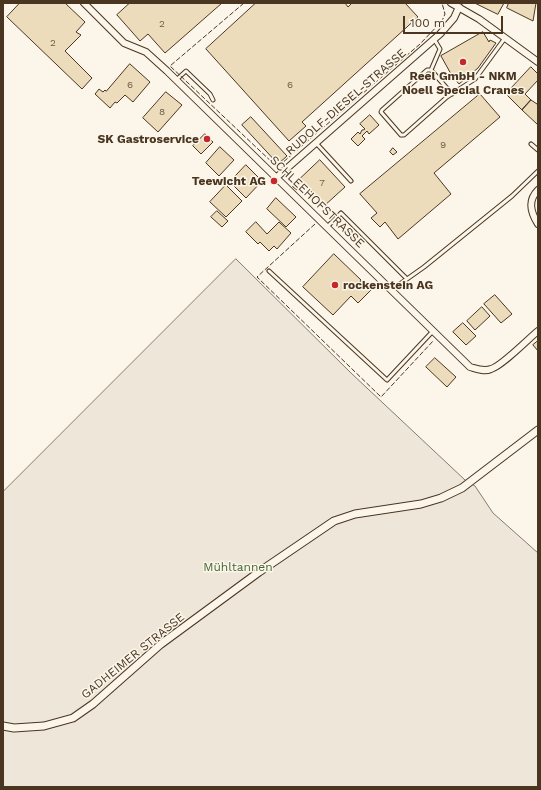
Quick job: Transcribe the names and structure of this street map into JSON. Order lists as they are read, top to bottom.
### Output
{
  "streets": {
    "street": ["RUDOLF-DIESEL-STRASSE", "SCHLEEHOFSTRASSE", "GADHEIMER STRASSE"]
  },
  "crossings": [
    ["RUDOLF-DIESEL-STRASSE", "SCHLEEHOFSTRASSE"]
  ],
  "parks": ["Mühltannen"],
  "places": [
    "Reel GmbH - NKM Noell Special Cranes",
    "SK Gastroservice",
    "Teewicht AG",
    "rockenstein AG"
  ],
  "house_numbers": [
    "2",
    "2",
    "6",
    "6",
    "8",
    "9",
    "7"
  ],
  "scale_bar": "100 m"
}
